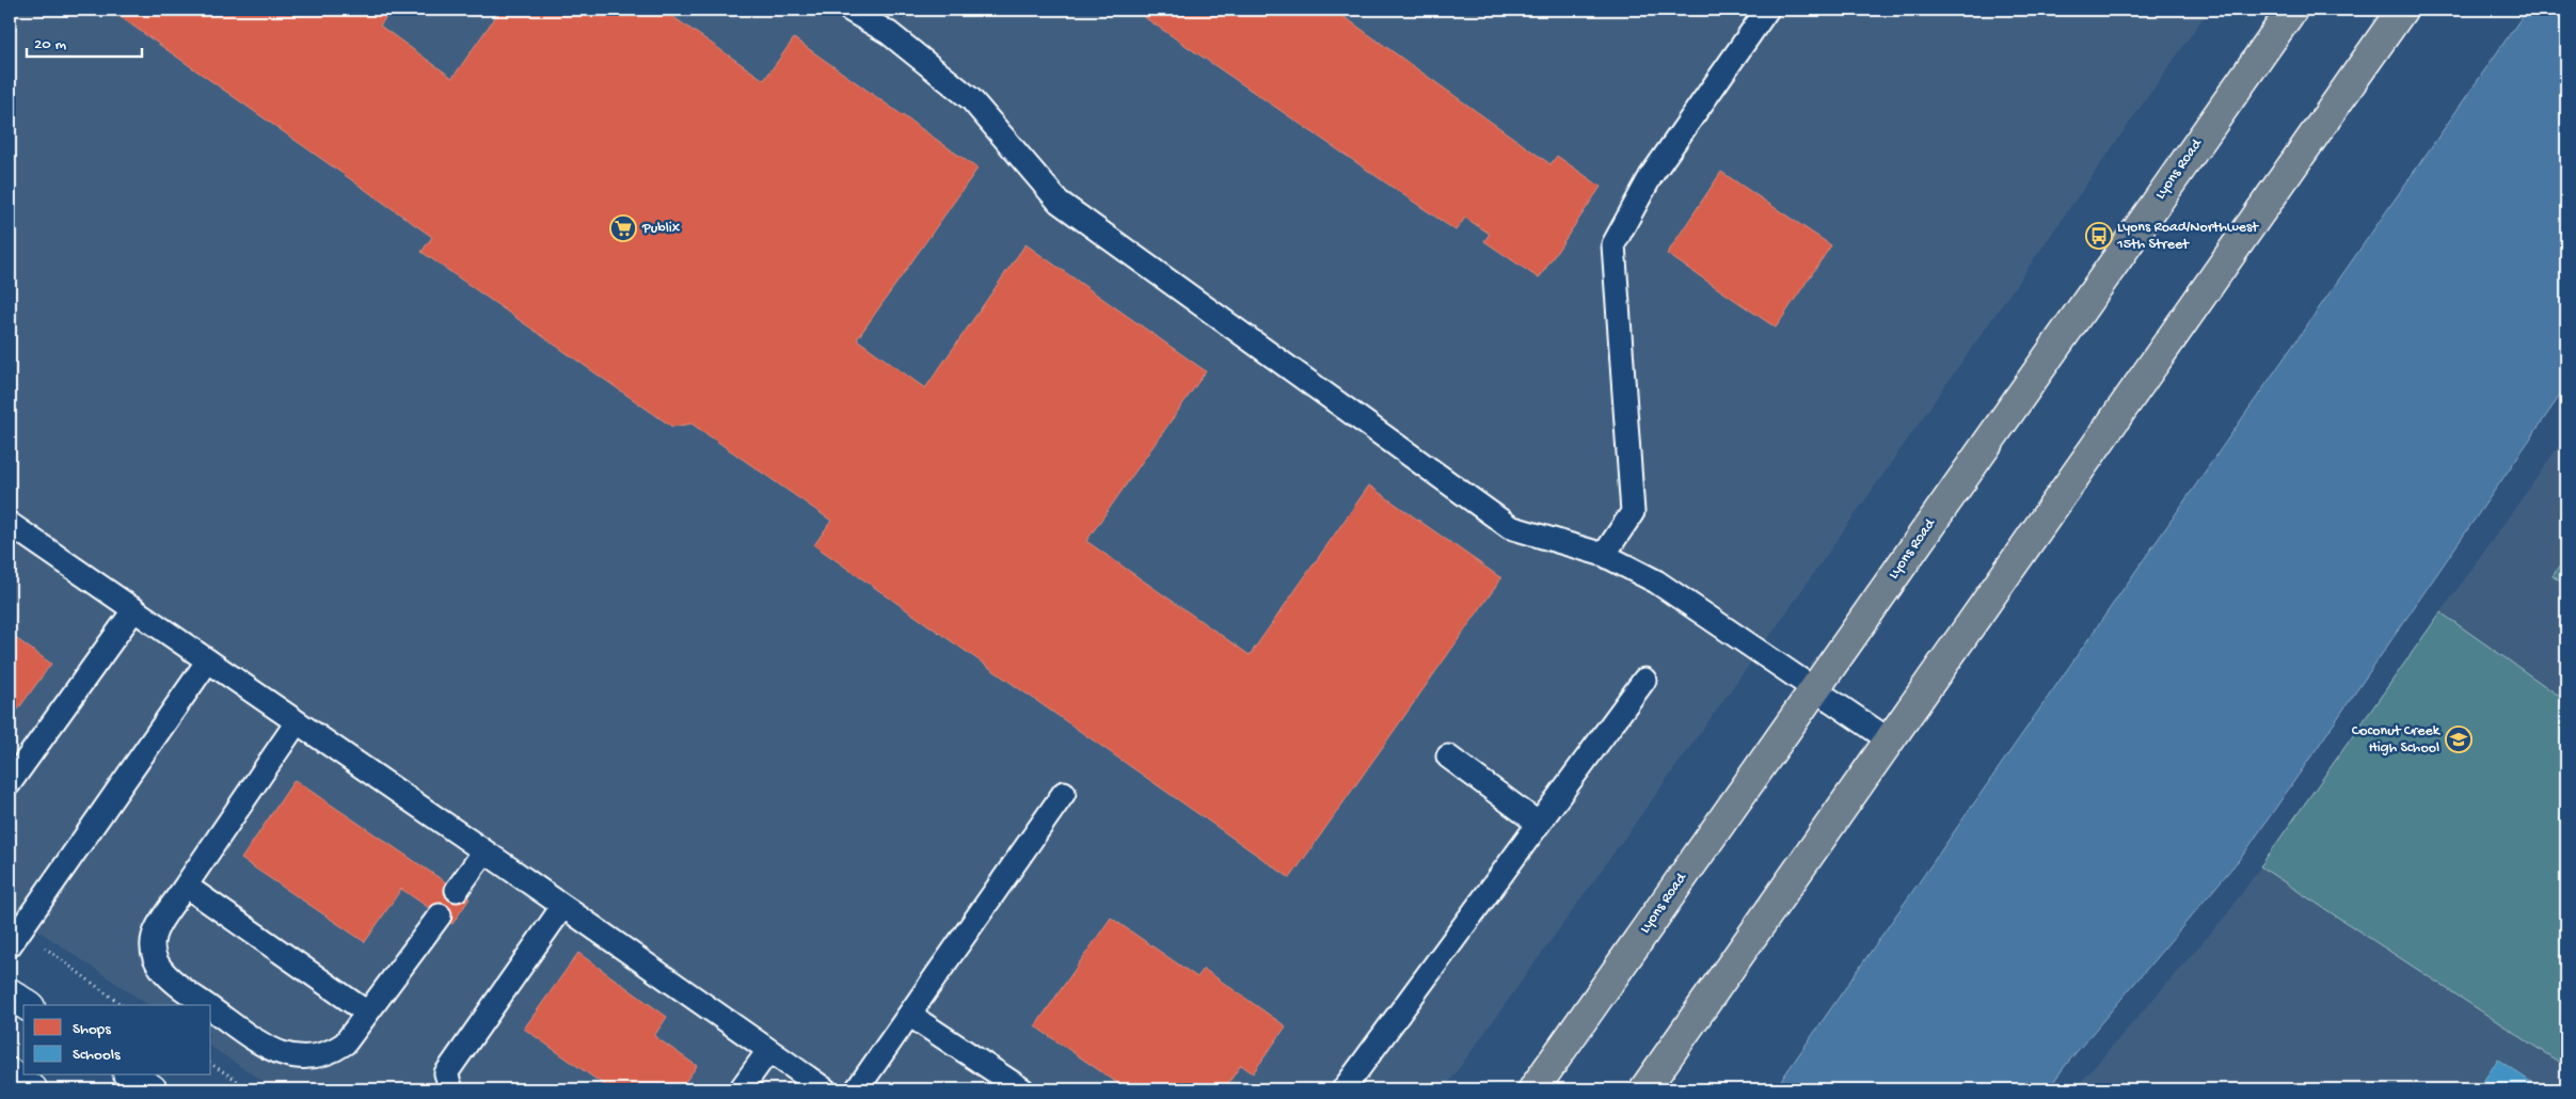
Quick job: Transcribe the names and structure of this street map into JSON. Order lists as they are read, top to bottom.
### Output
{
  "streets": {
    "main road": ["Lyons Road"]
  },
  "places": {
    "supermarket": ["Publix"],
    "bus stop": ["Lyons Road/Northwest 15th Street"],
    "school or university": ["Coconut Creek High School"]
  },
  "legend": ["Shops", "Schools"],
  "scale_bar": "20 m"
}
